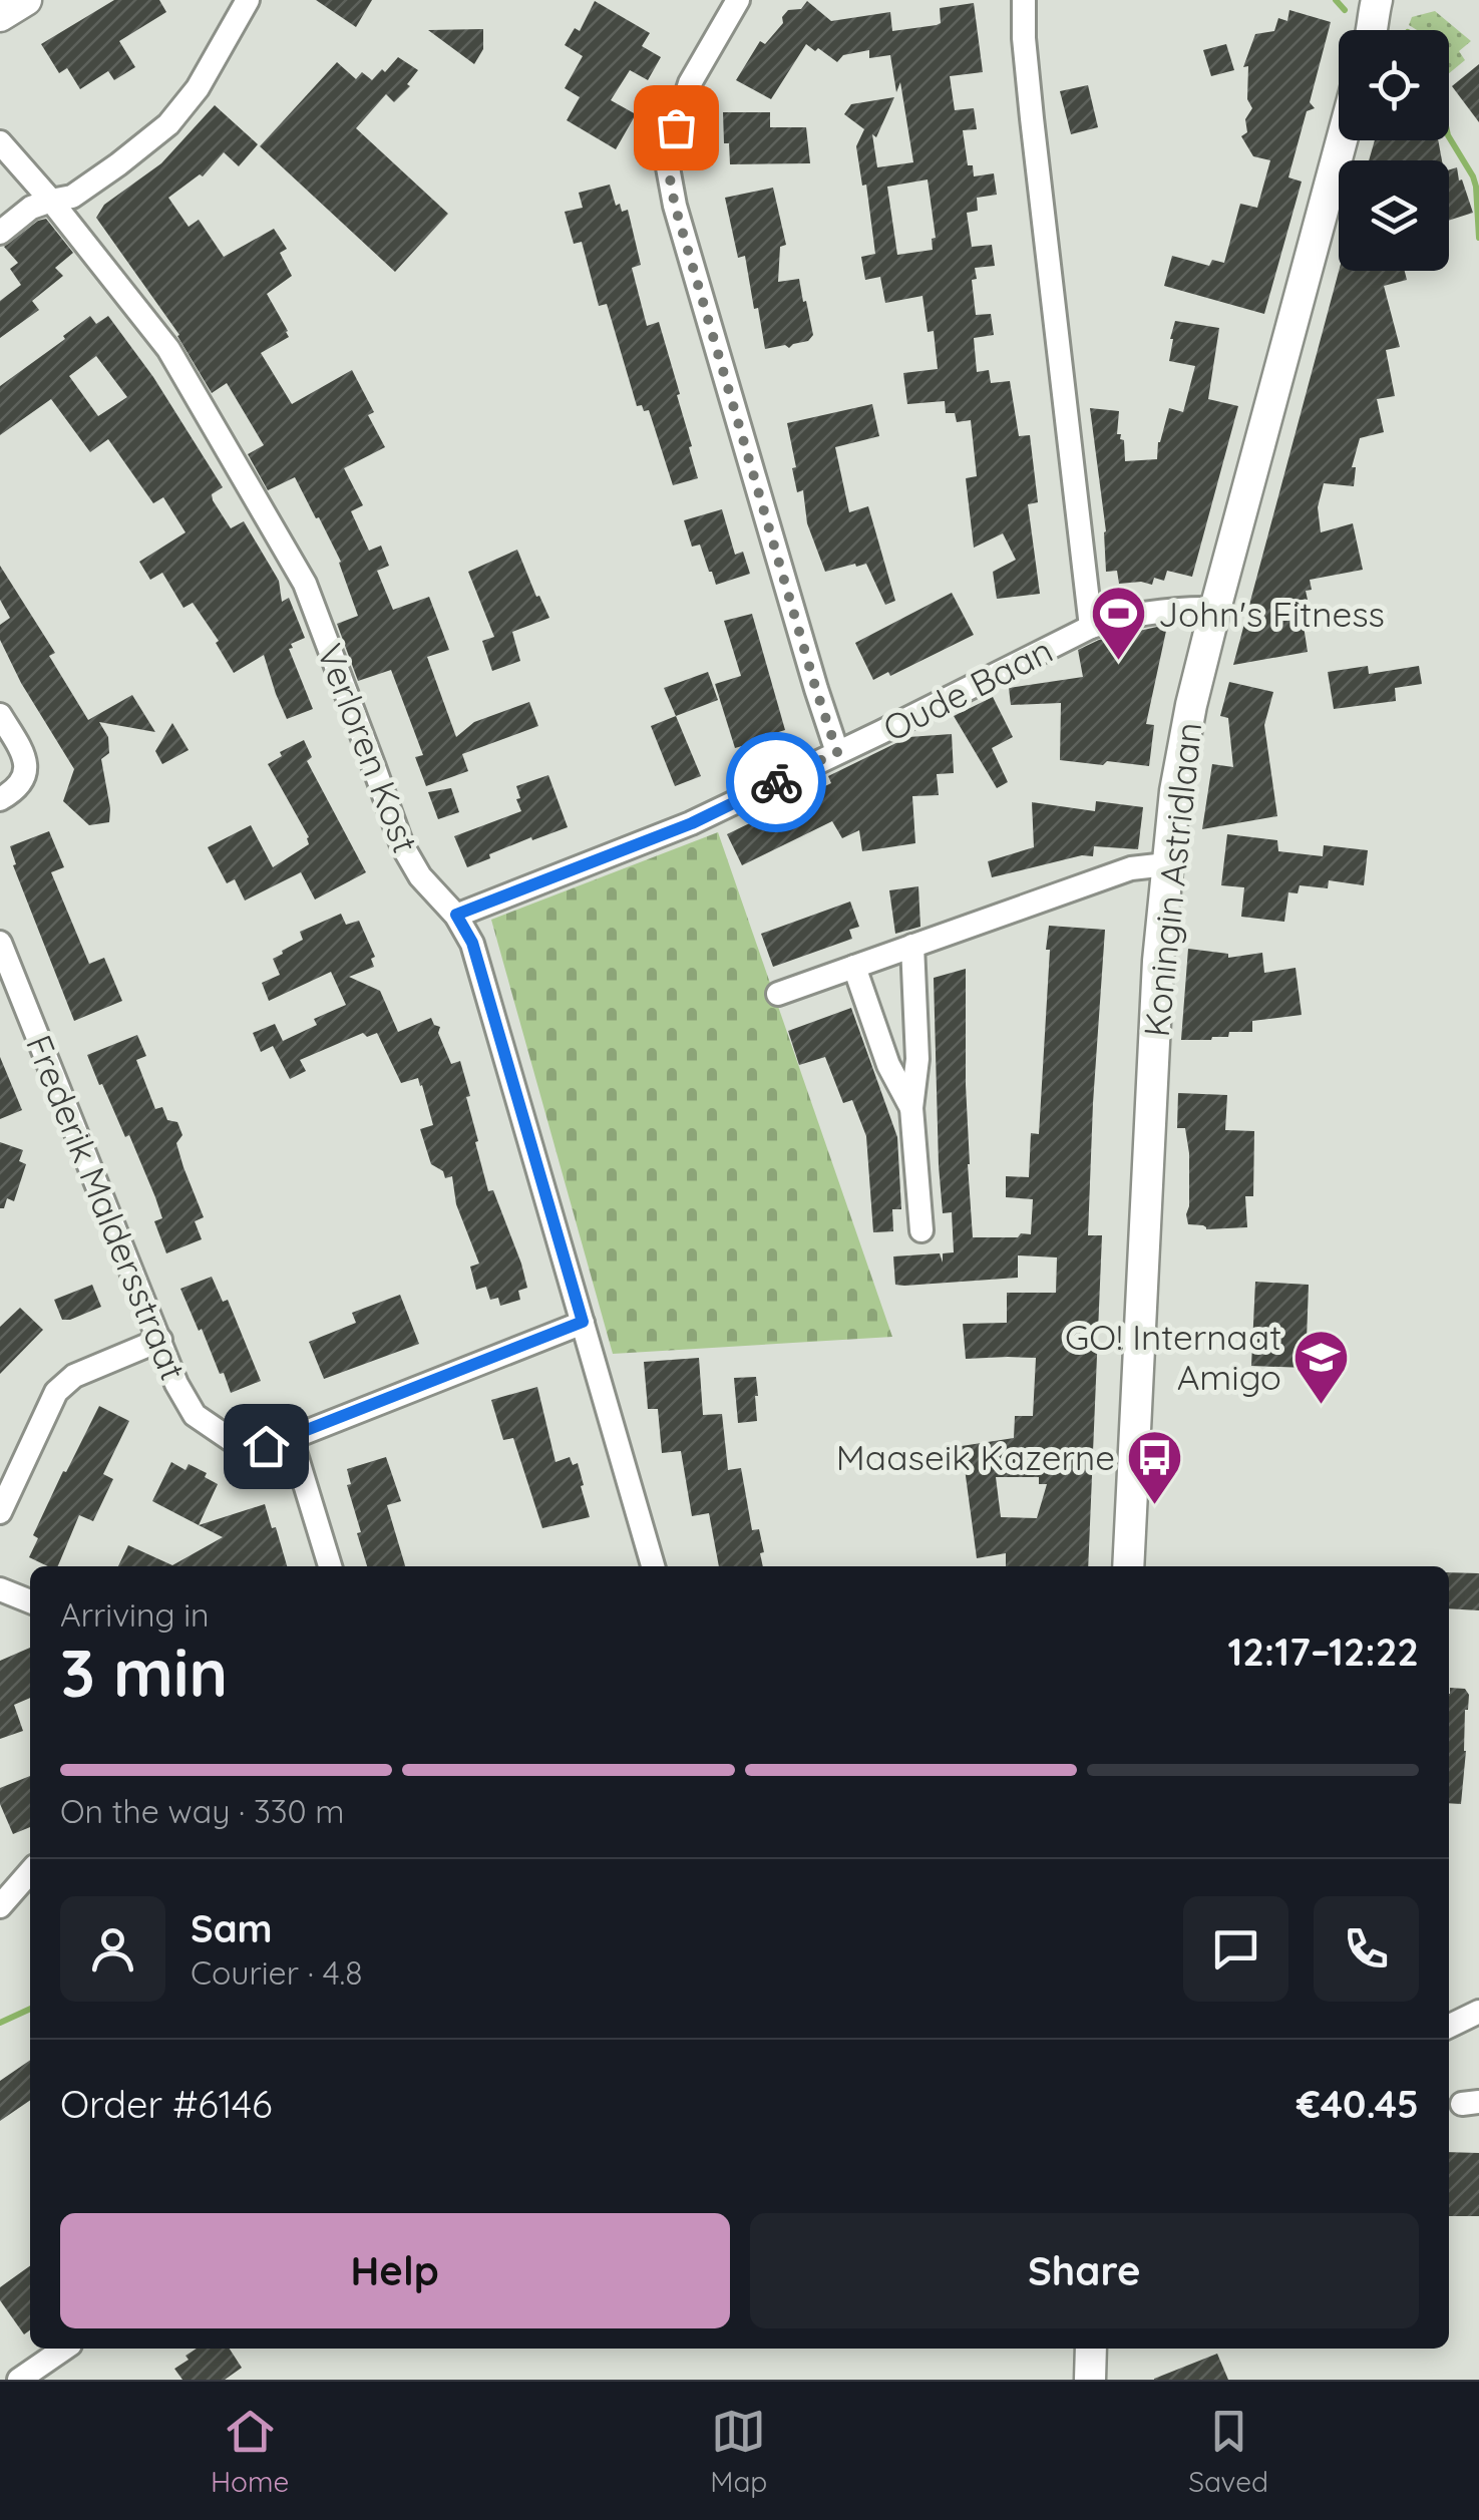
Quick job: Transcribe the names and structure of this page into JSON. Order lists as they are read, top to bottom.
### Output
{
  "streets": {
    "main road": ["Koningin Astridlaan"],
    "street": ["Oude Baan", "Verloren Kost", "Frederik Maldersstraat"]
  },
  "crossings": [
    ["Oude Baan", "Verloren Kost"],
    ["Oude Baan", "Koningin Astridlaan"],
    ["Verloren Kost", "Frederik Maldersstraat"]
  ],
  "places": {
    "sports": ["John's Fitness"],
    "school or university": ["GO! Internaat Amigo"],
    "bus stop": ["Maaseik Kazerne"]
  },
  "page": {
    "heading": ["3 min", "Arriving in", "12:17–12:22"],
    "panel": [
      "Sam",
      "Courier · 4.8",
      "Order #6146",
      "€40.45"
    ],
    "bar": "On the way · 330 m",
    "buttons": ["Help", "Share"],
    "tabs": ["Home", "Map", "Saved"]
  }
}
